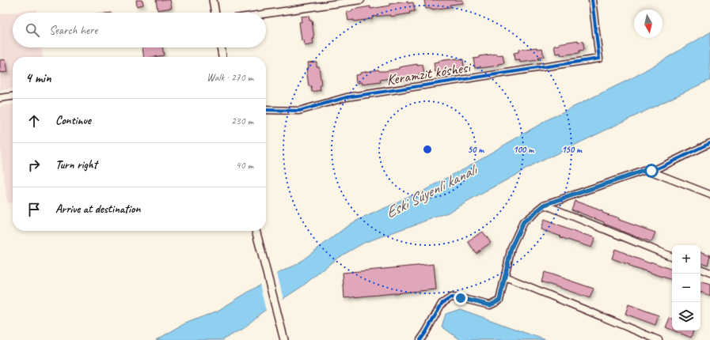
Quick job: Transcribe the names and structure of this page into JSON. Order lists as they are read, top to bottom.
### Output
{
  "streets": {
    "street": ["Keramzit kóshesi"]
  },
  "water": ["Eski Súyenli kanalı"],
  "north": "bottom",
  "page": {
    "search": "Search here",
    "heading": ["4 min", "Walk · 270 m"],
    "list": [
      ["Continue", "230 m"],
      ["Turn right", "40 m"],
      "Arrive at destination"
    ],
    "map_buttons": ["+", "−"]
  },
  "rings": ["50 m", "100 m", "150 m"]
}
